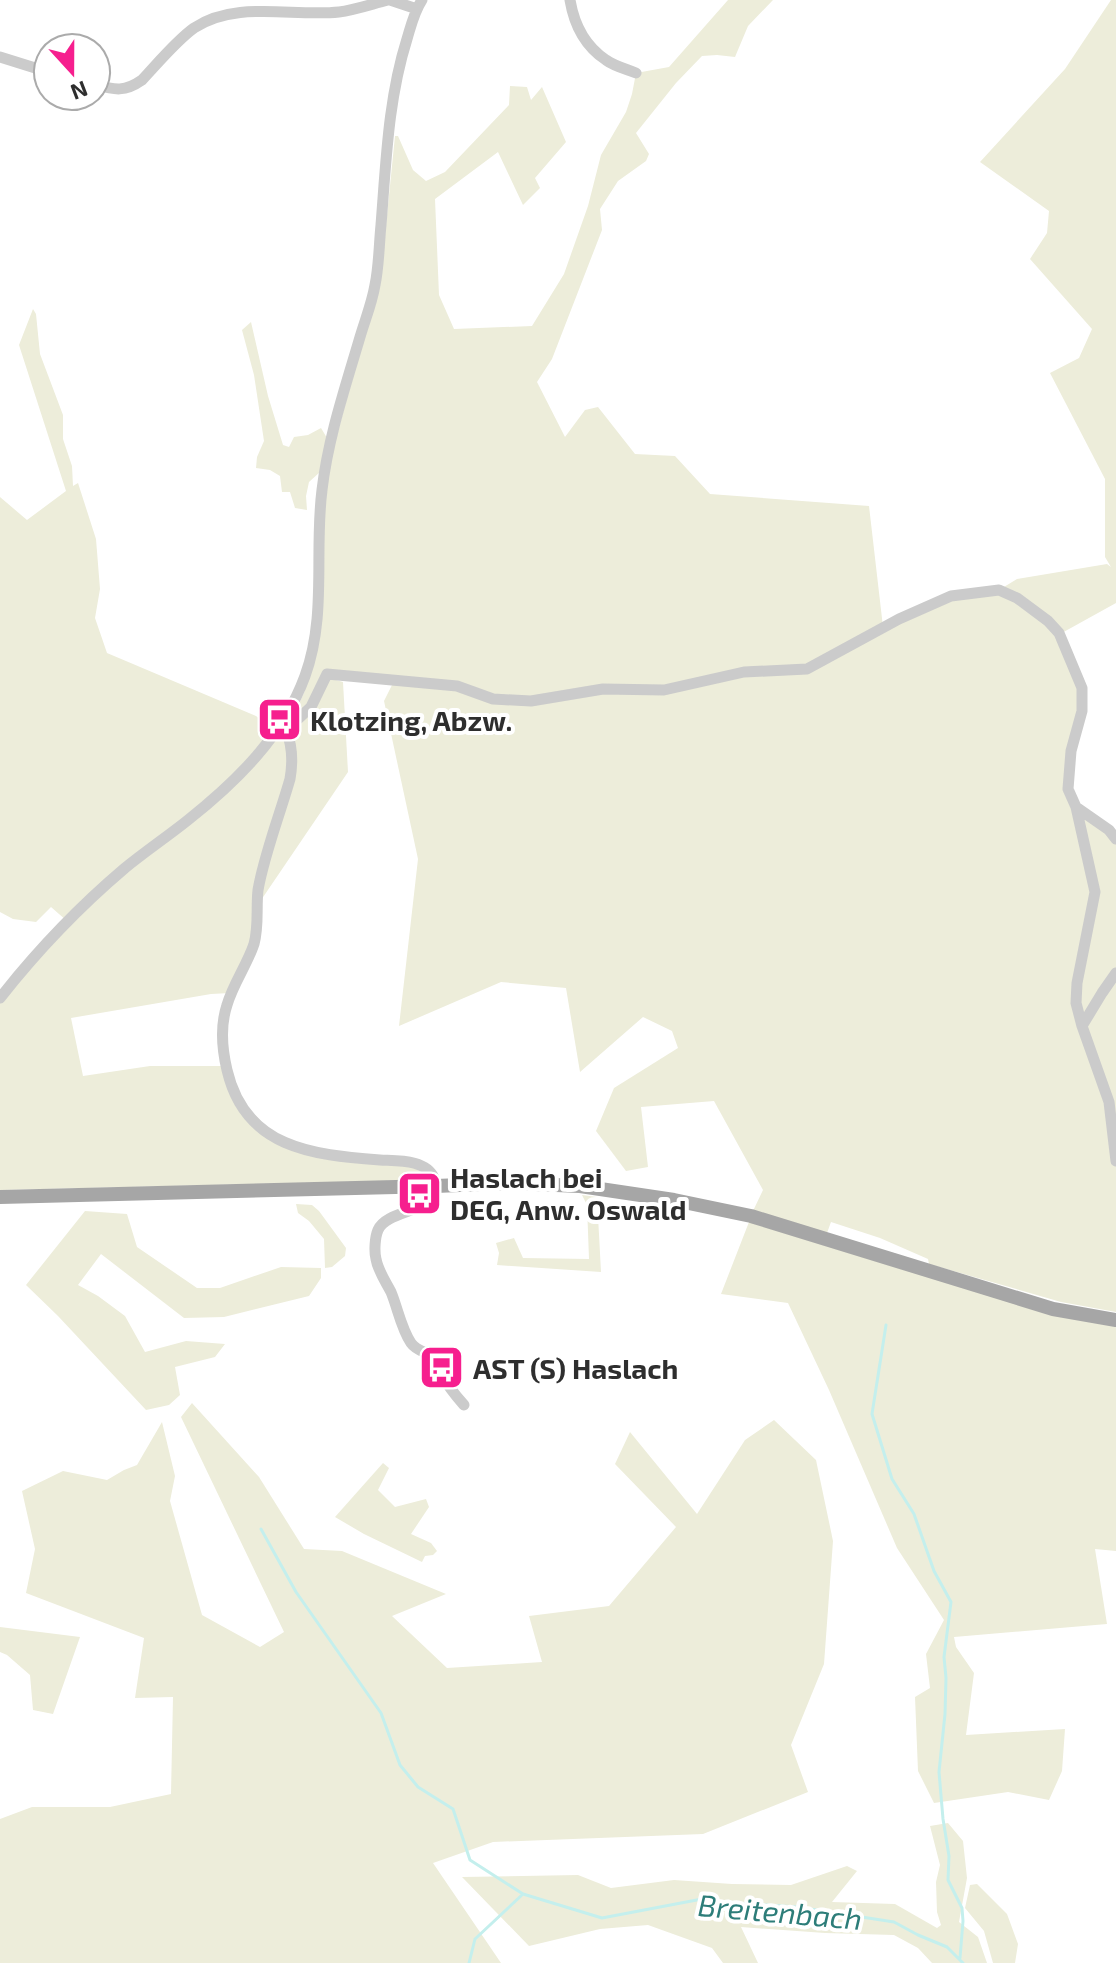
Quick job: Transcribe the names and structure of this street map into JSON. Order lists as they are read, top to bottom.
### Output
{
  "water": ["Breitenbach"],
  "places": {
    "bus stop": ["Klotzing, Abzw.", "Haslach bei DEG, Anw. Oswald", "AST (S) Haslach"]
  },
  "north": "bottom"
}
